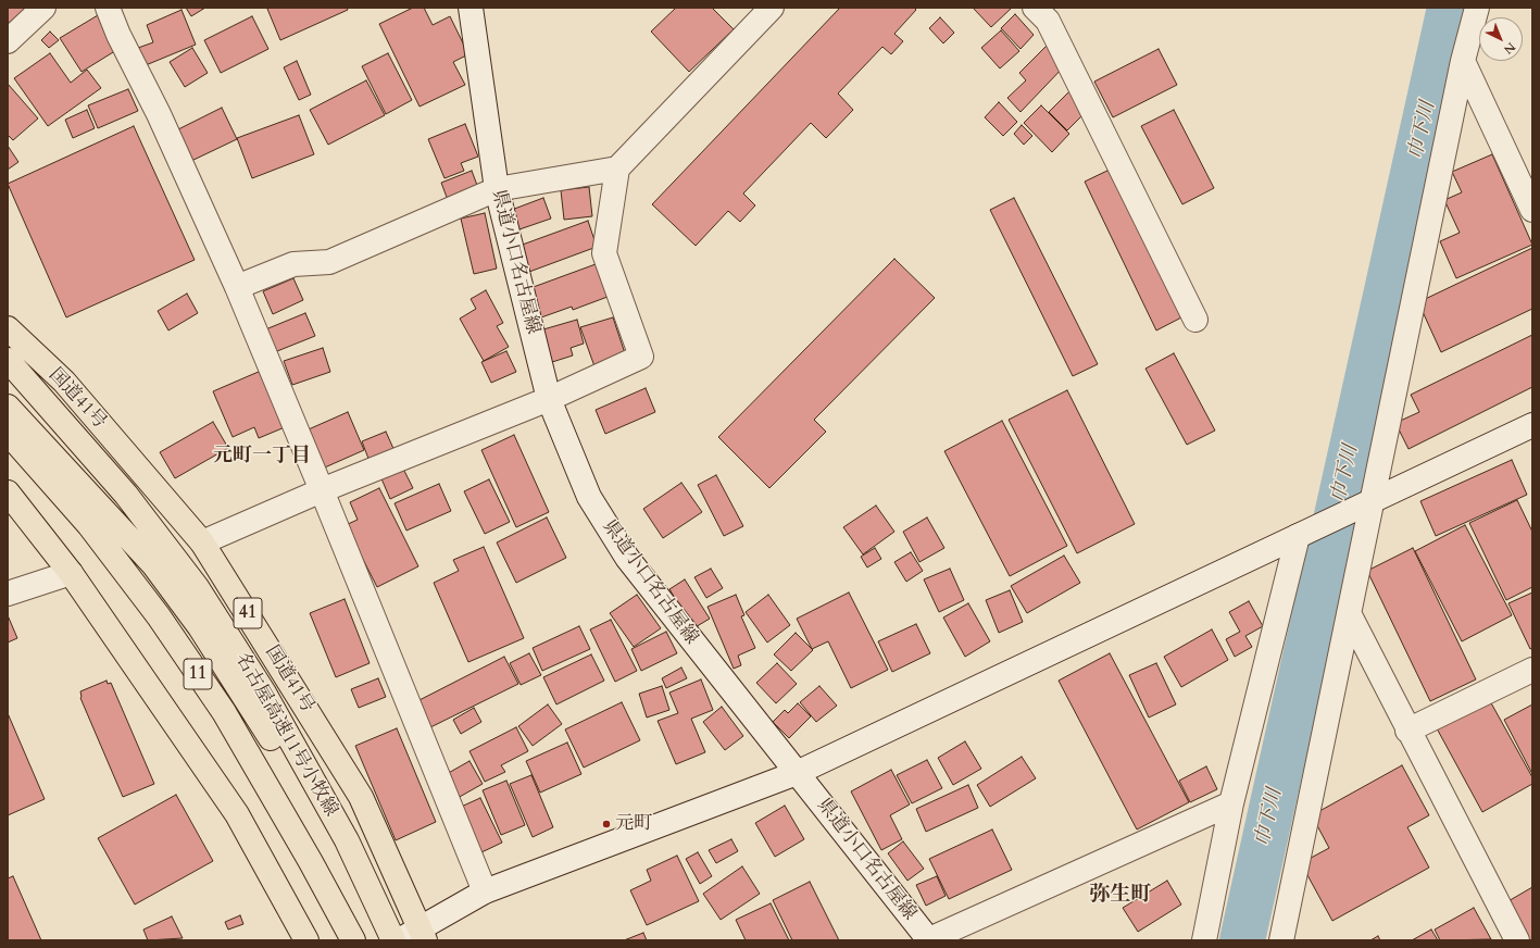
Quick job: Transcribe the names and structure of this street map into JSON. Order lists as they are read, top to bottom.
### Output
{
  "streets": {
    "highway": [
      "国道41号",
      "41",
      "11",
      "名古屋高速11号小牧線"
    ],
    "street": ["県道小口名古屋線"]
  },
  "districts": ["元町一丁目", "弥生町"],
  "water": ["巾下川"],
  "places": ["元町"],
  "north": "bottom right"
}
